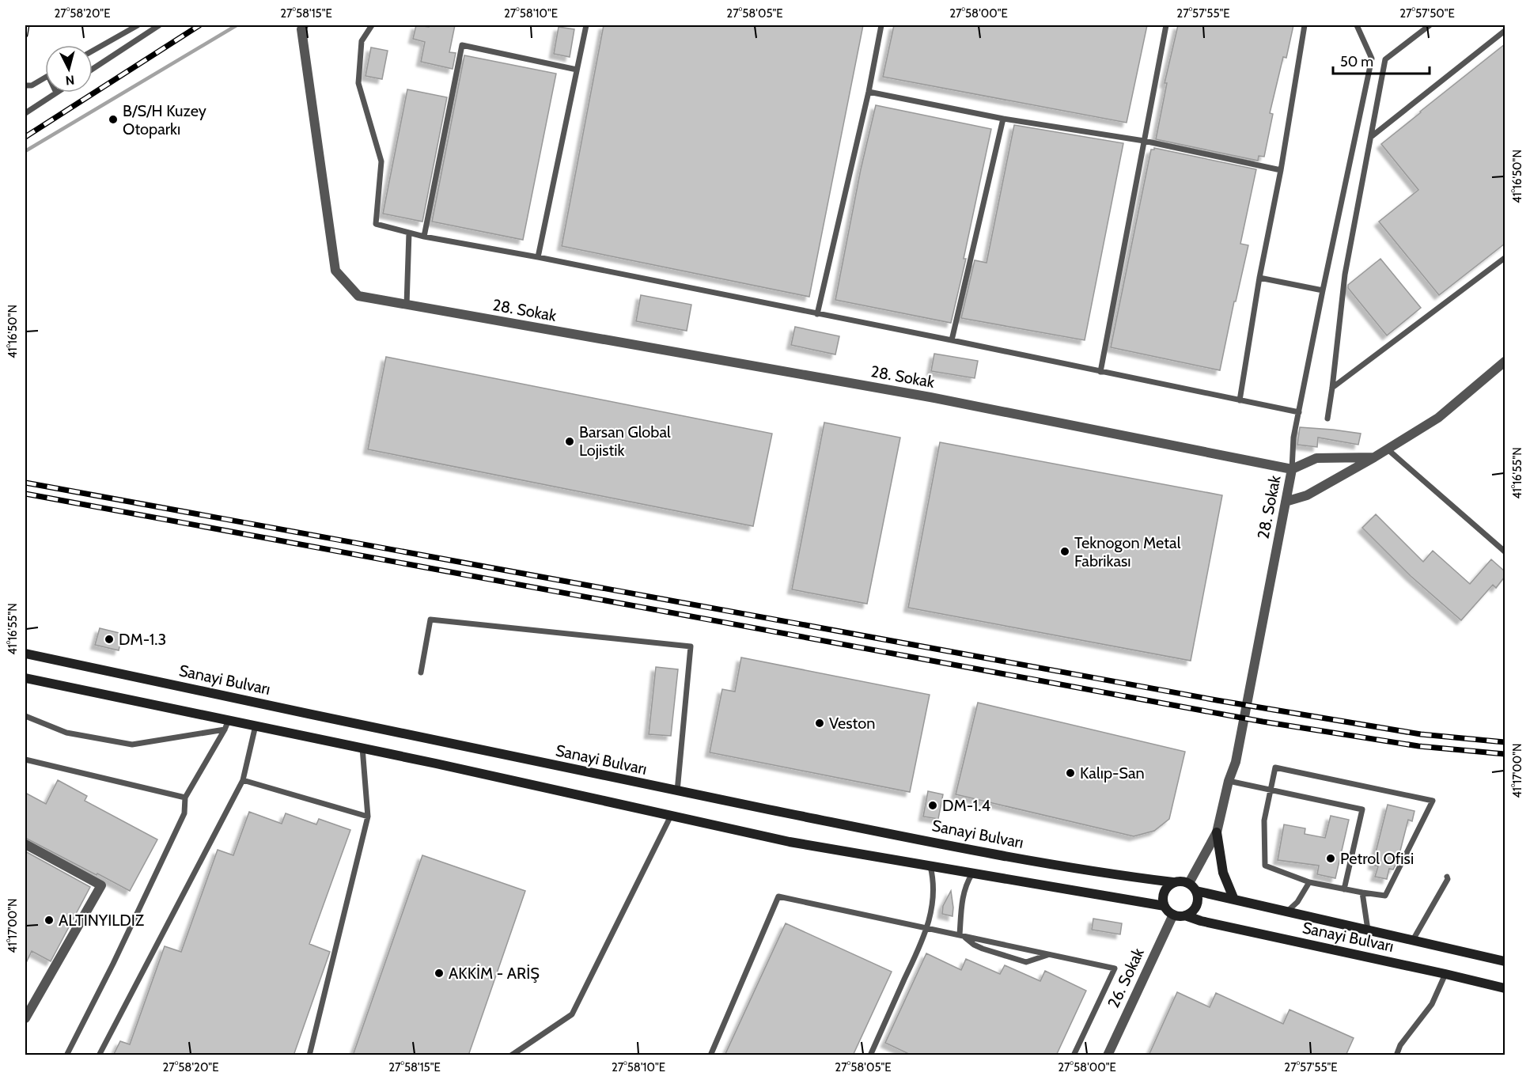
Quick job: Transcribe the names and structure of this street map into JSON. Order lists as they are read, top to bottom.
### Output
{
  "streets": {
    "main road": ["Sanayi Bulvarı"],
    "street": ["28. Sokak", "26. Sokak"]
  },
  "crossings": [
    ["28. Sokak", "Sanayi Bulvarı"],
    ["28. Sokak", "26. Sokak"],
    ["Sanayi Bulvarı", "26. Sokak"]
  ],
  "places": [
    "B/S/H Kuzey Otoparkı",
    "Barsan Global Lojistik",
    "Teknogon Metal Fabrikası",
    "DM-1.3",
    "Veston",
    "Kalıp-San",
    "DM-1.4",
    "Petrol Ofisi",
    "ALTINYILDIZ",
    "AKKİM - ARİŞ"
  ],
  "scale_bar": "50 m",
  "north": "bottom",
  "coordinates": [
    "27°58'20\"E",
    "27°58'15\"E",
    "27°58'10\"E",
    "27°58'05\"E",
    "27°58'00\"E",
    "27°57'55\"E",
    "27°57'50\"E",
    "41°16'50\"N",
    "41°16'55\"N",
    "41°17'00\"N"
  ]
}
